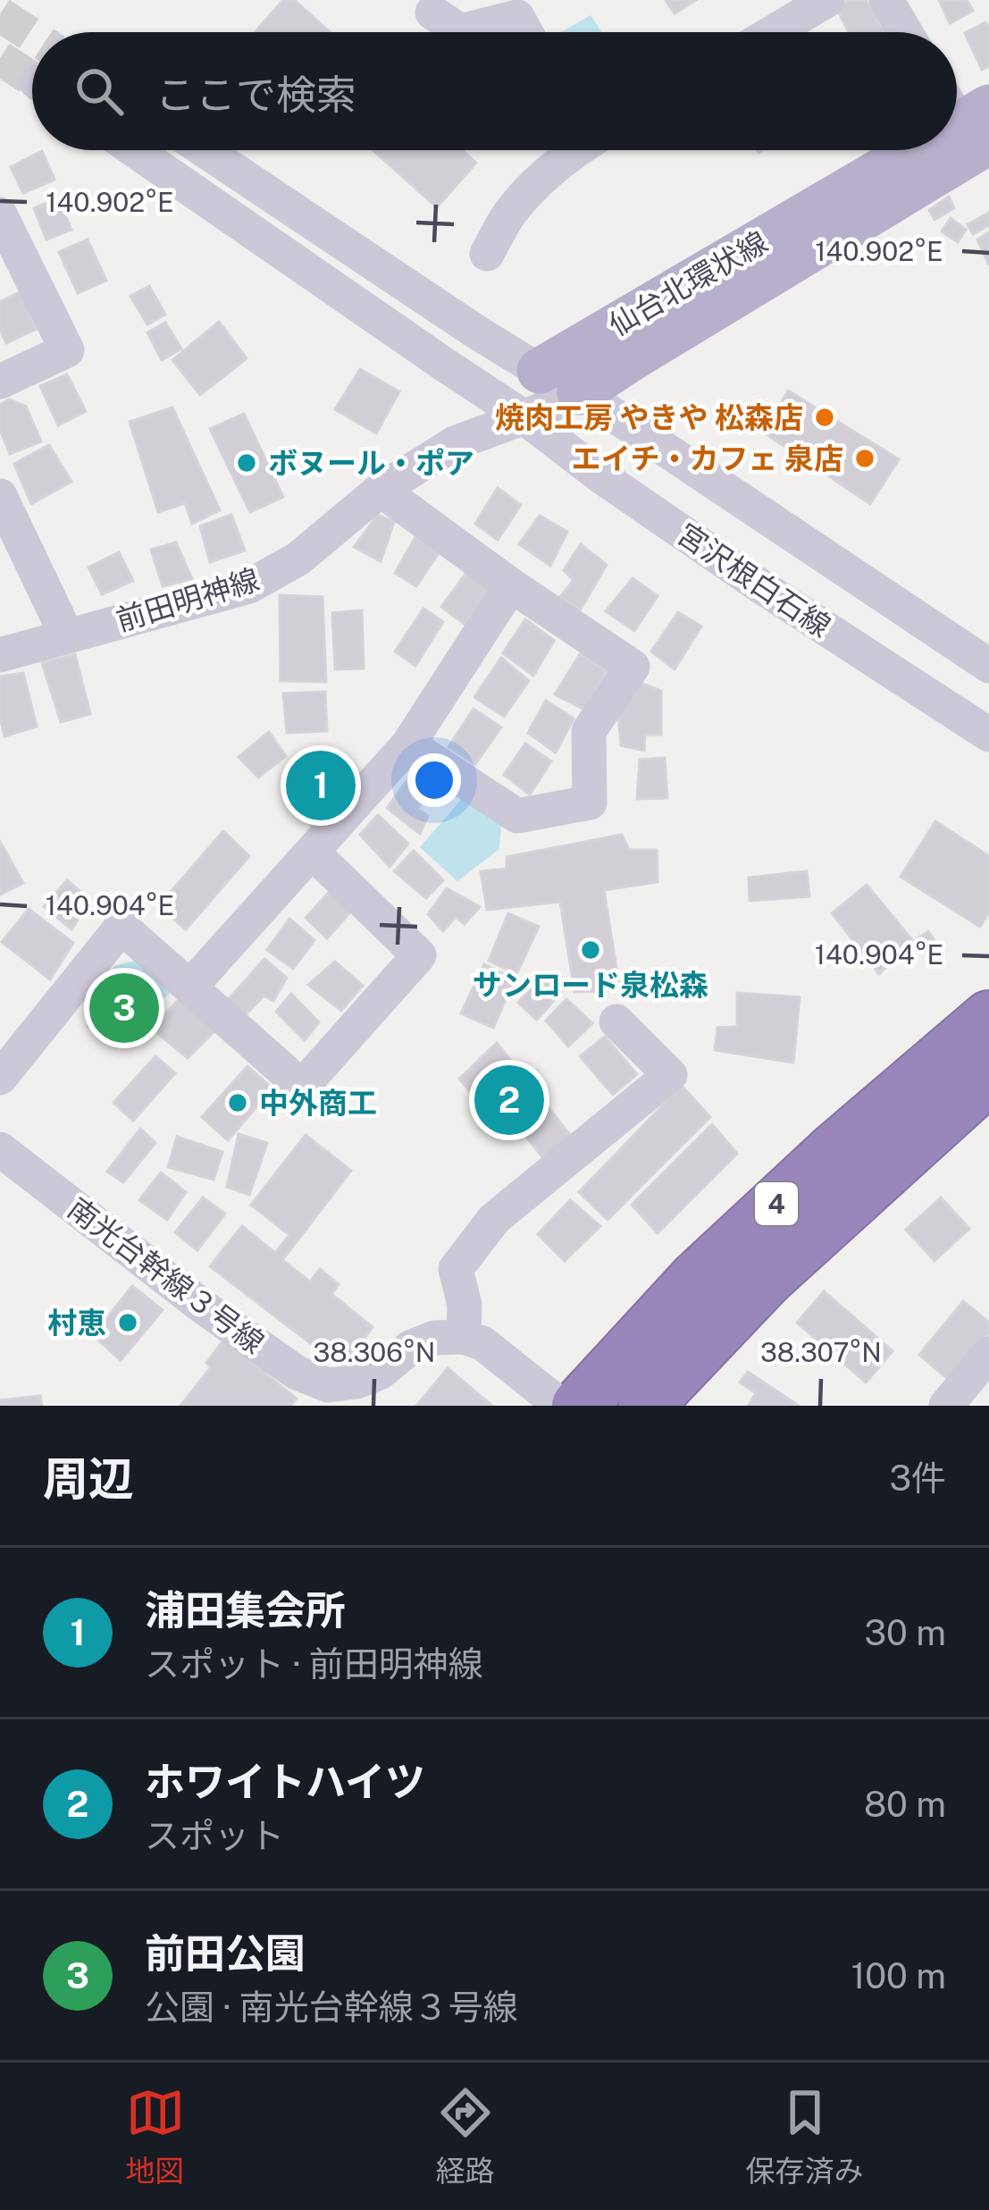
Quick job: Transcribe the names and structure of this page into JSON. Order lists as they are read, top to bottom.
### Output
{
  "streets": {
    "highway": ["4"],
    "main road": ["仙台北環状線"],
    "street": ["宮沢根白石線", "前田明神線", "南光台幹線３号線"]
  },
  "crossings": [
    ["仙台北環状線", "宮沢根白石線"],
    ["仙台北環状線", "前田明神線"],
    ["宮沢根白石線", "前田明神線"]
  ],
  "places": [
    "焼肉工房 やきや 松森店",
    "エイチ・カフェ 泉店",
    "ボヌール・ポア",
    "サンロード泉松森",
    "中外商工",
    "村恵"
  ],
  "page": {
    "search": "ここで検索",
    "pins": ["1", "3", "2"],
    "heading": ["周辺", "3件"],
    "list": [
      {
        "mark": "1",
        "name": "浦田集会所",
        "note": "スポット · 前田明神線",
        "value": "30 m"
      },
      {
        "mark": "2",
        "name": "ホワイトハイツ",
        "note": "スポット",
        "value": "80 m"
      },
      {
        "mark": "3",
        "name": "前田公園",
        "note": "公園 · 南光台幹線３号線",
        "value": "100 m"
      }
    ],
    "nav": ["地図", "経路", "保存済み"]
  },
  "coordinates": [
    "140.902°E",
    "140.904°E",
    "38.306°N",
    "38.307°N"
  ]
}
